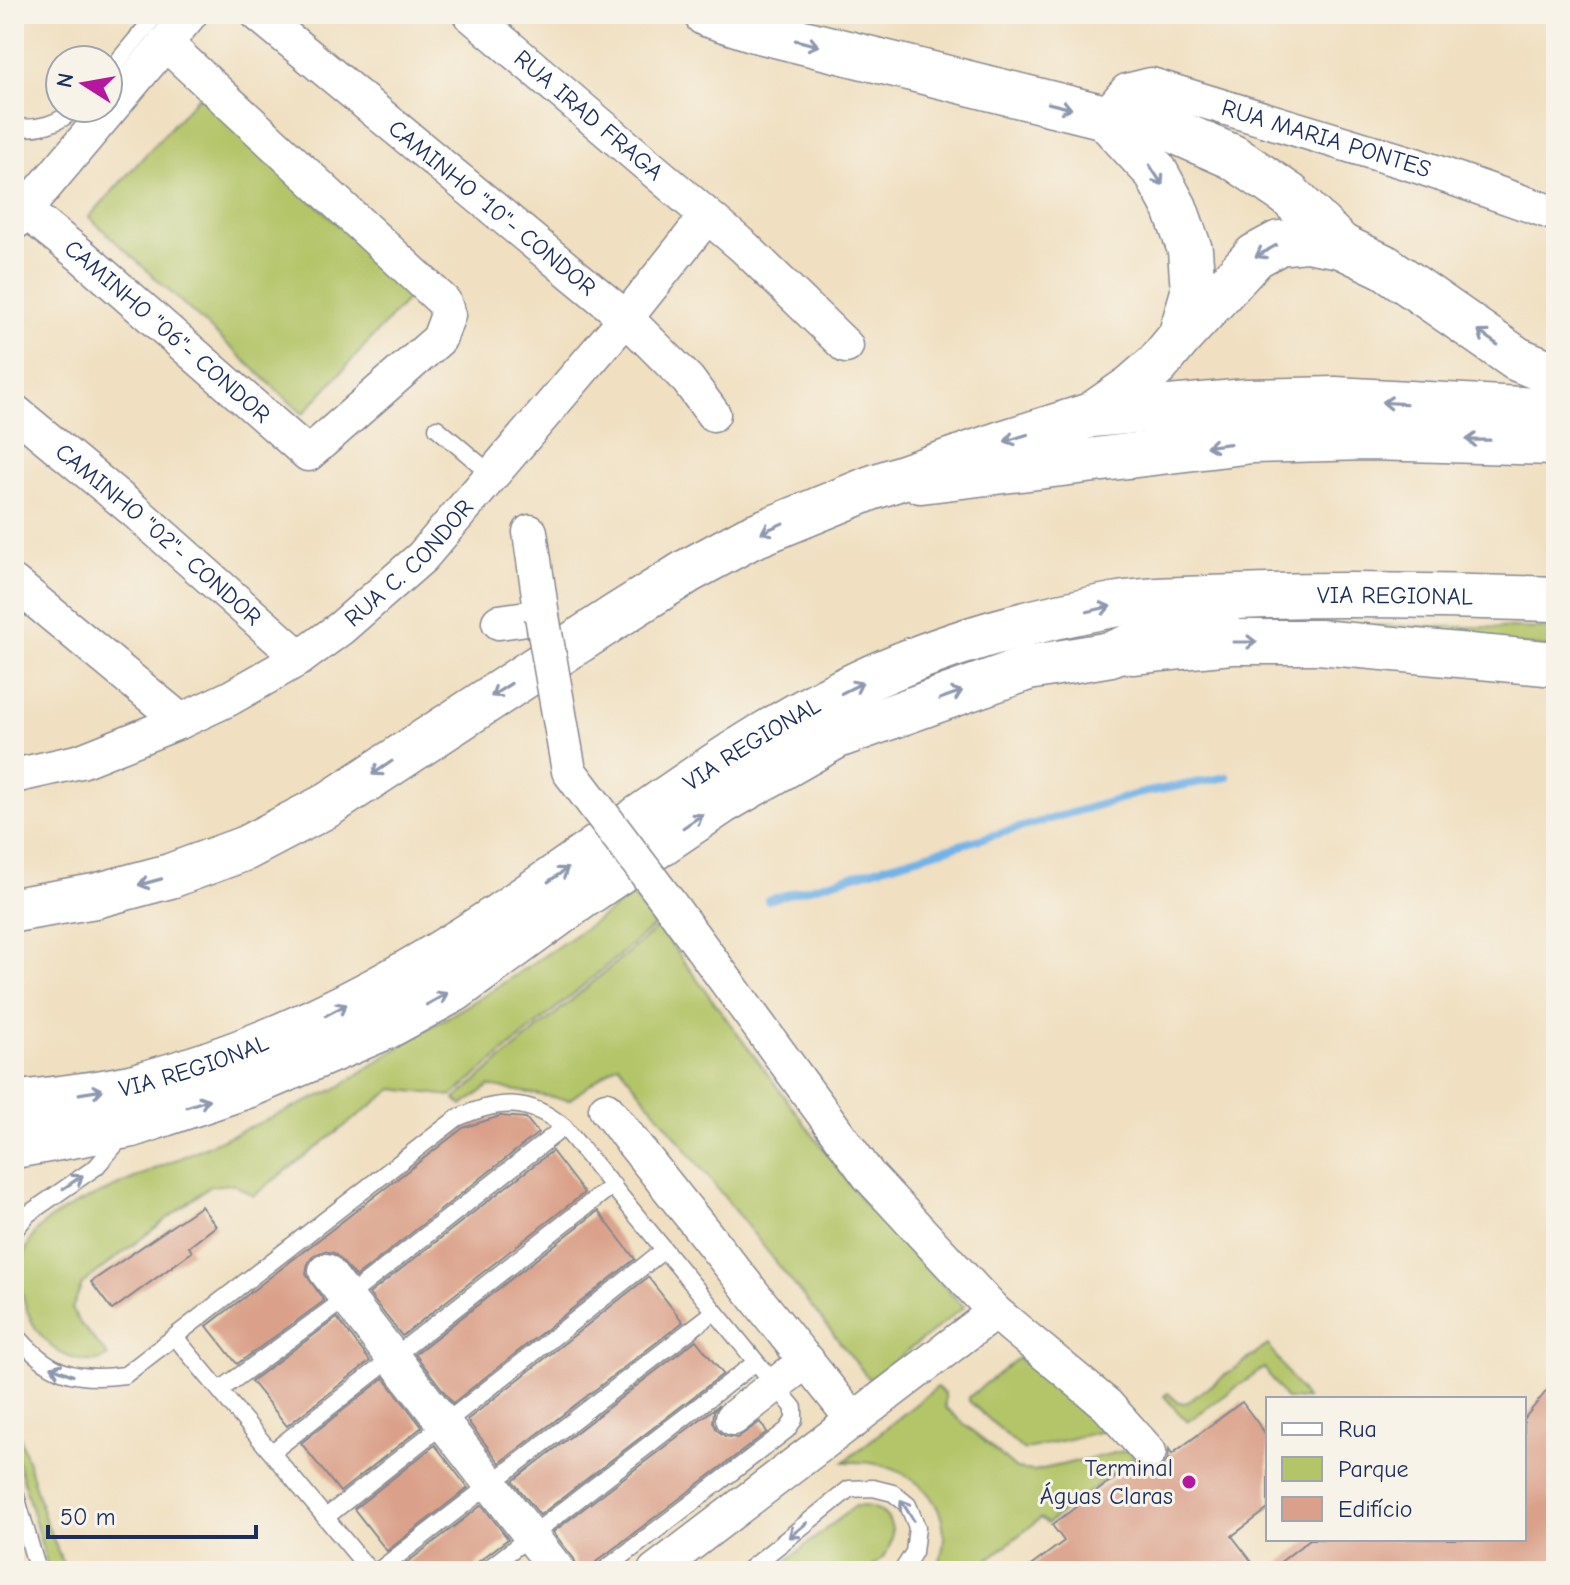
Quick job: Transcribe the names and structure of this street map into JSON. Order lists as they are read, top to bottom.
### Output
{
  "streets": {
    "main road": ["VIA REGIONAL"],
    "street": [
      "RUA IRAD FRAGA",
      "RUA MARIA PONTES",
      "CAMINHO \"10\"- CONDOR",
      "CAMINHO \"06\"- CONDOR",
      "CAMINHO \"02\"- CONDOR",
      "RUA C. CONDOR"
    ]
  },
  "crossings": [
    ["RUA IRAD FRAGA", "RUA C. CONDOR"],
    ["CAMINHO \"10\"- CONDOR", "RUA C. CONDOR"],
    ["CAMINHO \"02\"- CONDOR", "RUA C. CONDOR"]
  ],
  "places": ["Terminal Águas Claras"],
  "legend": ["Rua", "Parque", "Edifício"],
  "scale_bar": "50 m",
  "north": "left"
}
